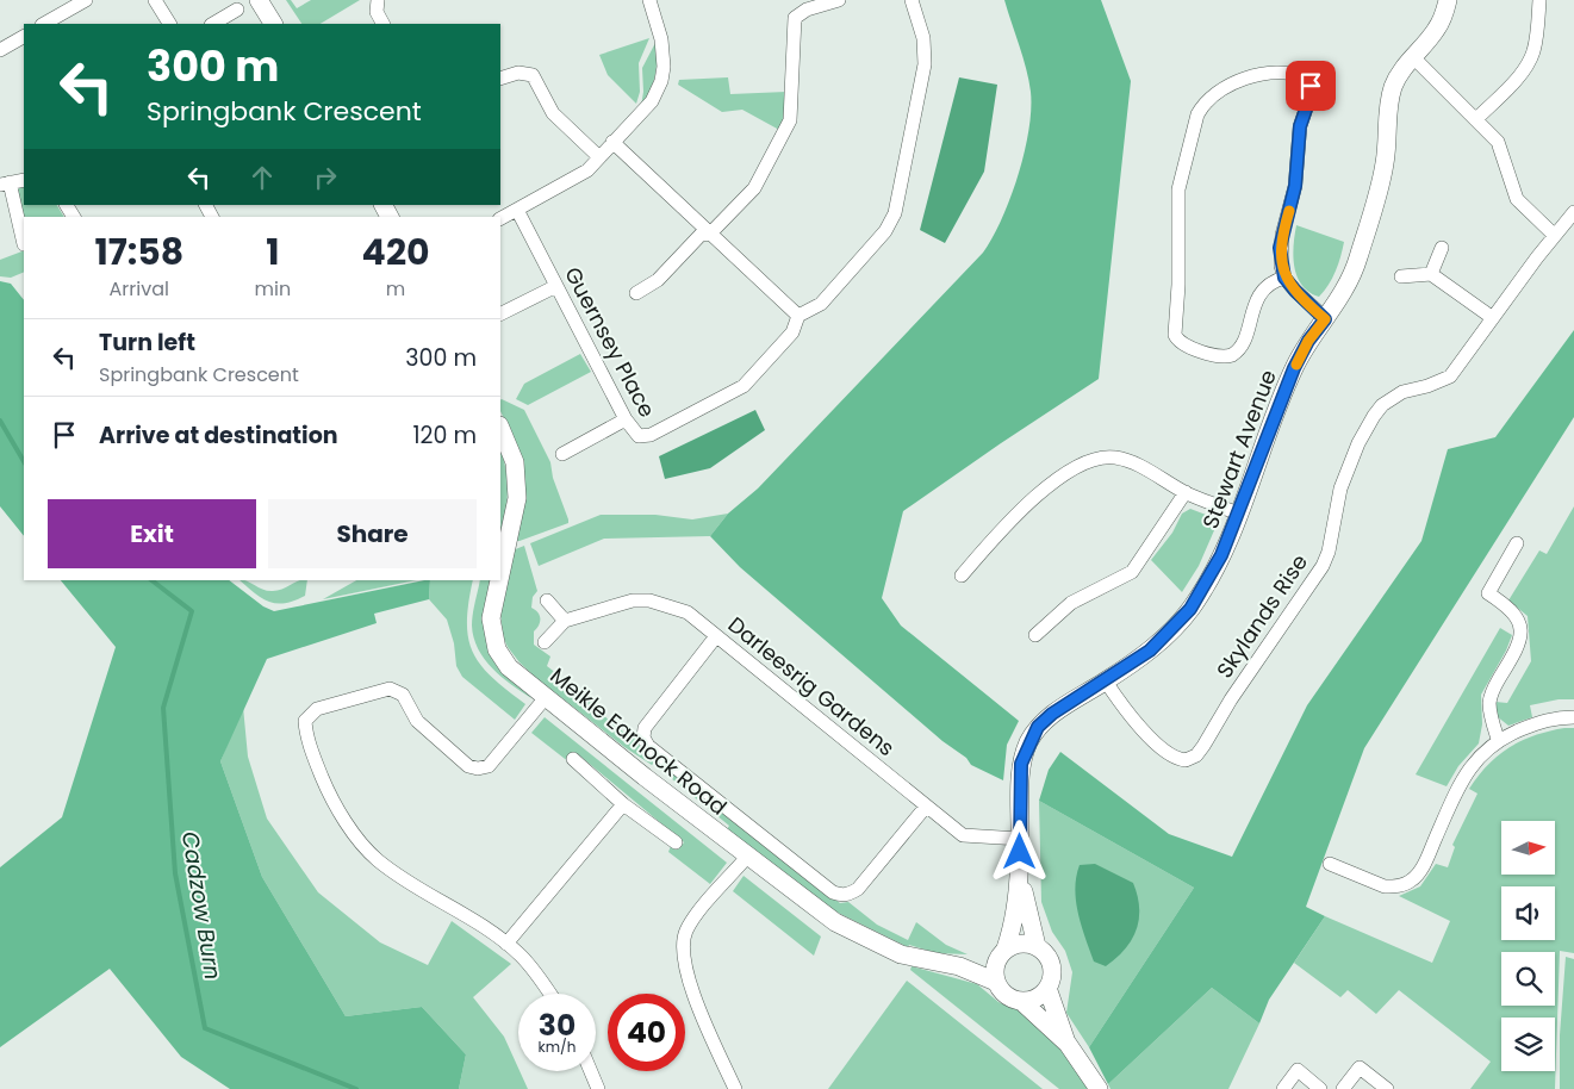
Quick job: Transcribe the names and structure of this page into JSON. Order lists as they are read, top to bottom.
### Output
{
  "streets": {
    "street": [
      "Guernsey Place",
      "Stewart Avenue",
      "Skylands Rise",
      "Darleesrig Gardens",
      "Meikle Earnock Road"
    ]
  },
  "crossings": [
    ["Stewart Avenue", "Skylands Rise"],
    ["Stewart Avenue", "Darleesrig Gardens"],
    ["Stewart Avenue", "Meikle Earnock Road"]
  ],
  "water": ["Cadzow Burn"],
  "north": "right",
  "page": {
    "turn": ["300 m", "Springbank Crescent"],
    "eta": [
      "17:58",
      "Arrival",
      "1",
      "min",
      "420",
      "m"
    ],
    "list": [
      {
        "name": "Turn left",
        "note": "Springbank Crescent",
        "value": "300 m"
      },
      {
        "name": "Arrive at destination",
        "value": "120 m"
      }
    ],
    "buttons": ["Exit", "Share"],
    "speed": "30 km/h",
    "limit": "40"
  }
}
